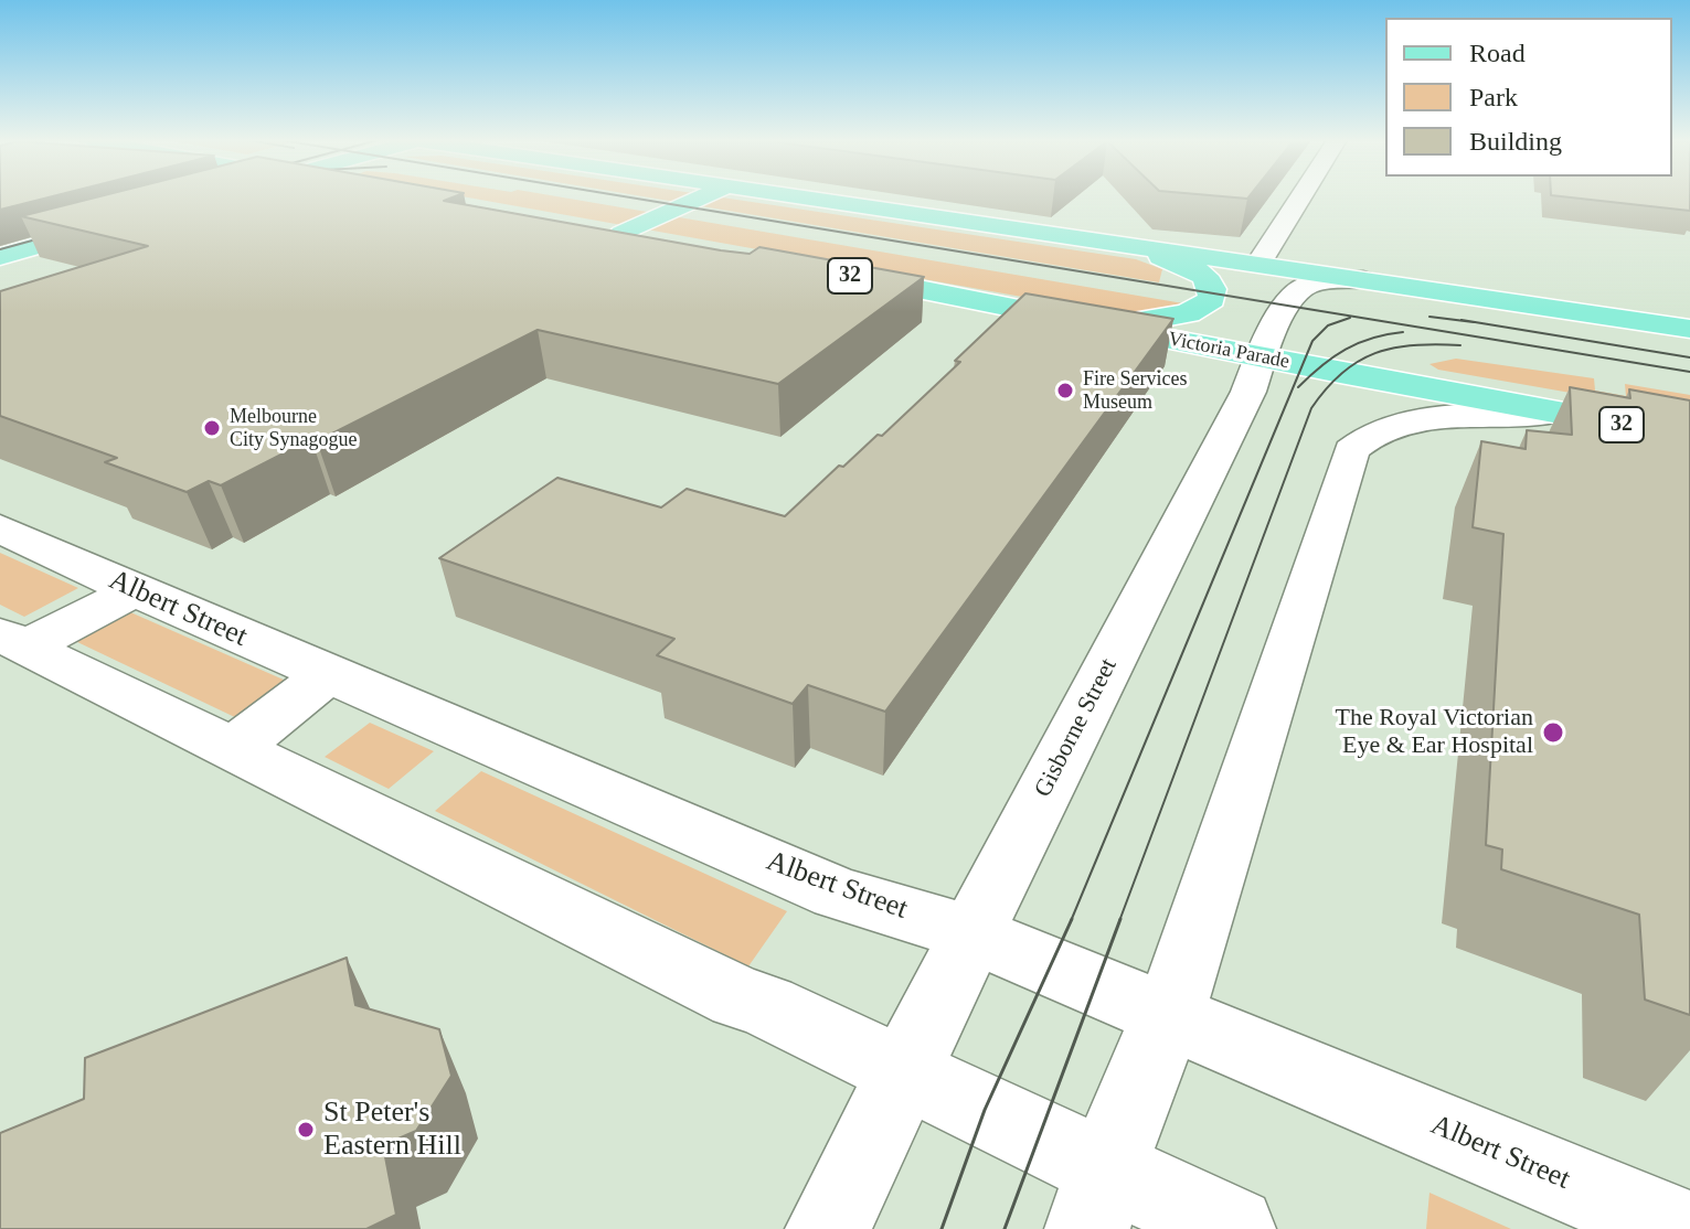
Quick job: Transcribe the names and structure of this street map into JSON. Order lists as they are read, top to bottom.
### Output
{
  "streets": {
    "main road": ["32", "Victoria Parade"],
    "street": ["Albert Street", "Gisborne Street"]
  },
  "crossings": [
    ["Victoria Parade", "Gisborne Street"],
    ["Albert Street", "Gisborne Street"]
  ],
  "places": [
    "Fire Services Museum",
    "Melbourne City Synagogue",
    "The Royal Victorian Eye & Ear Hospital",
    "St Peter's Eastern Hill"
  ],
  "legend": ["Road", "Park", "Building"]
}
